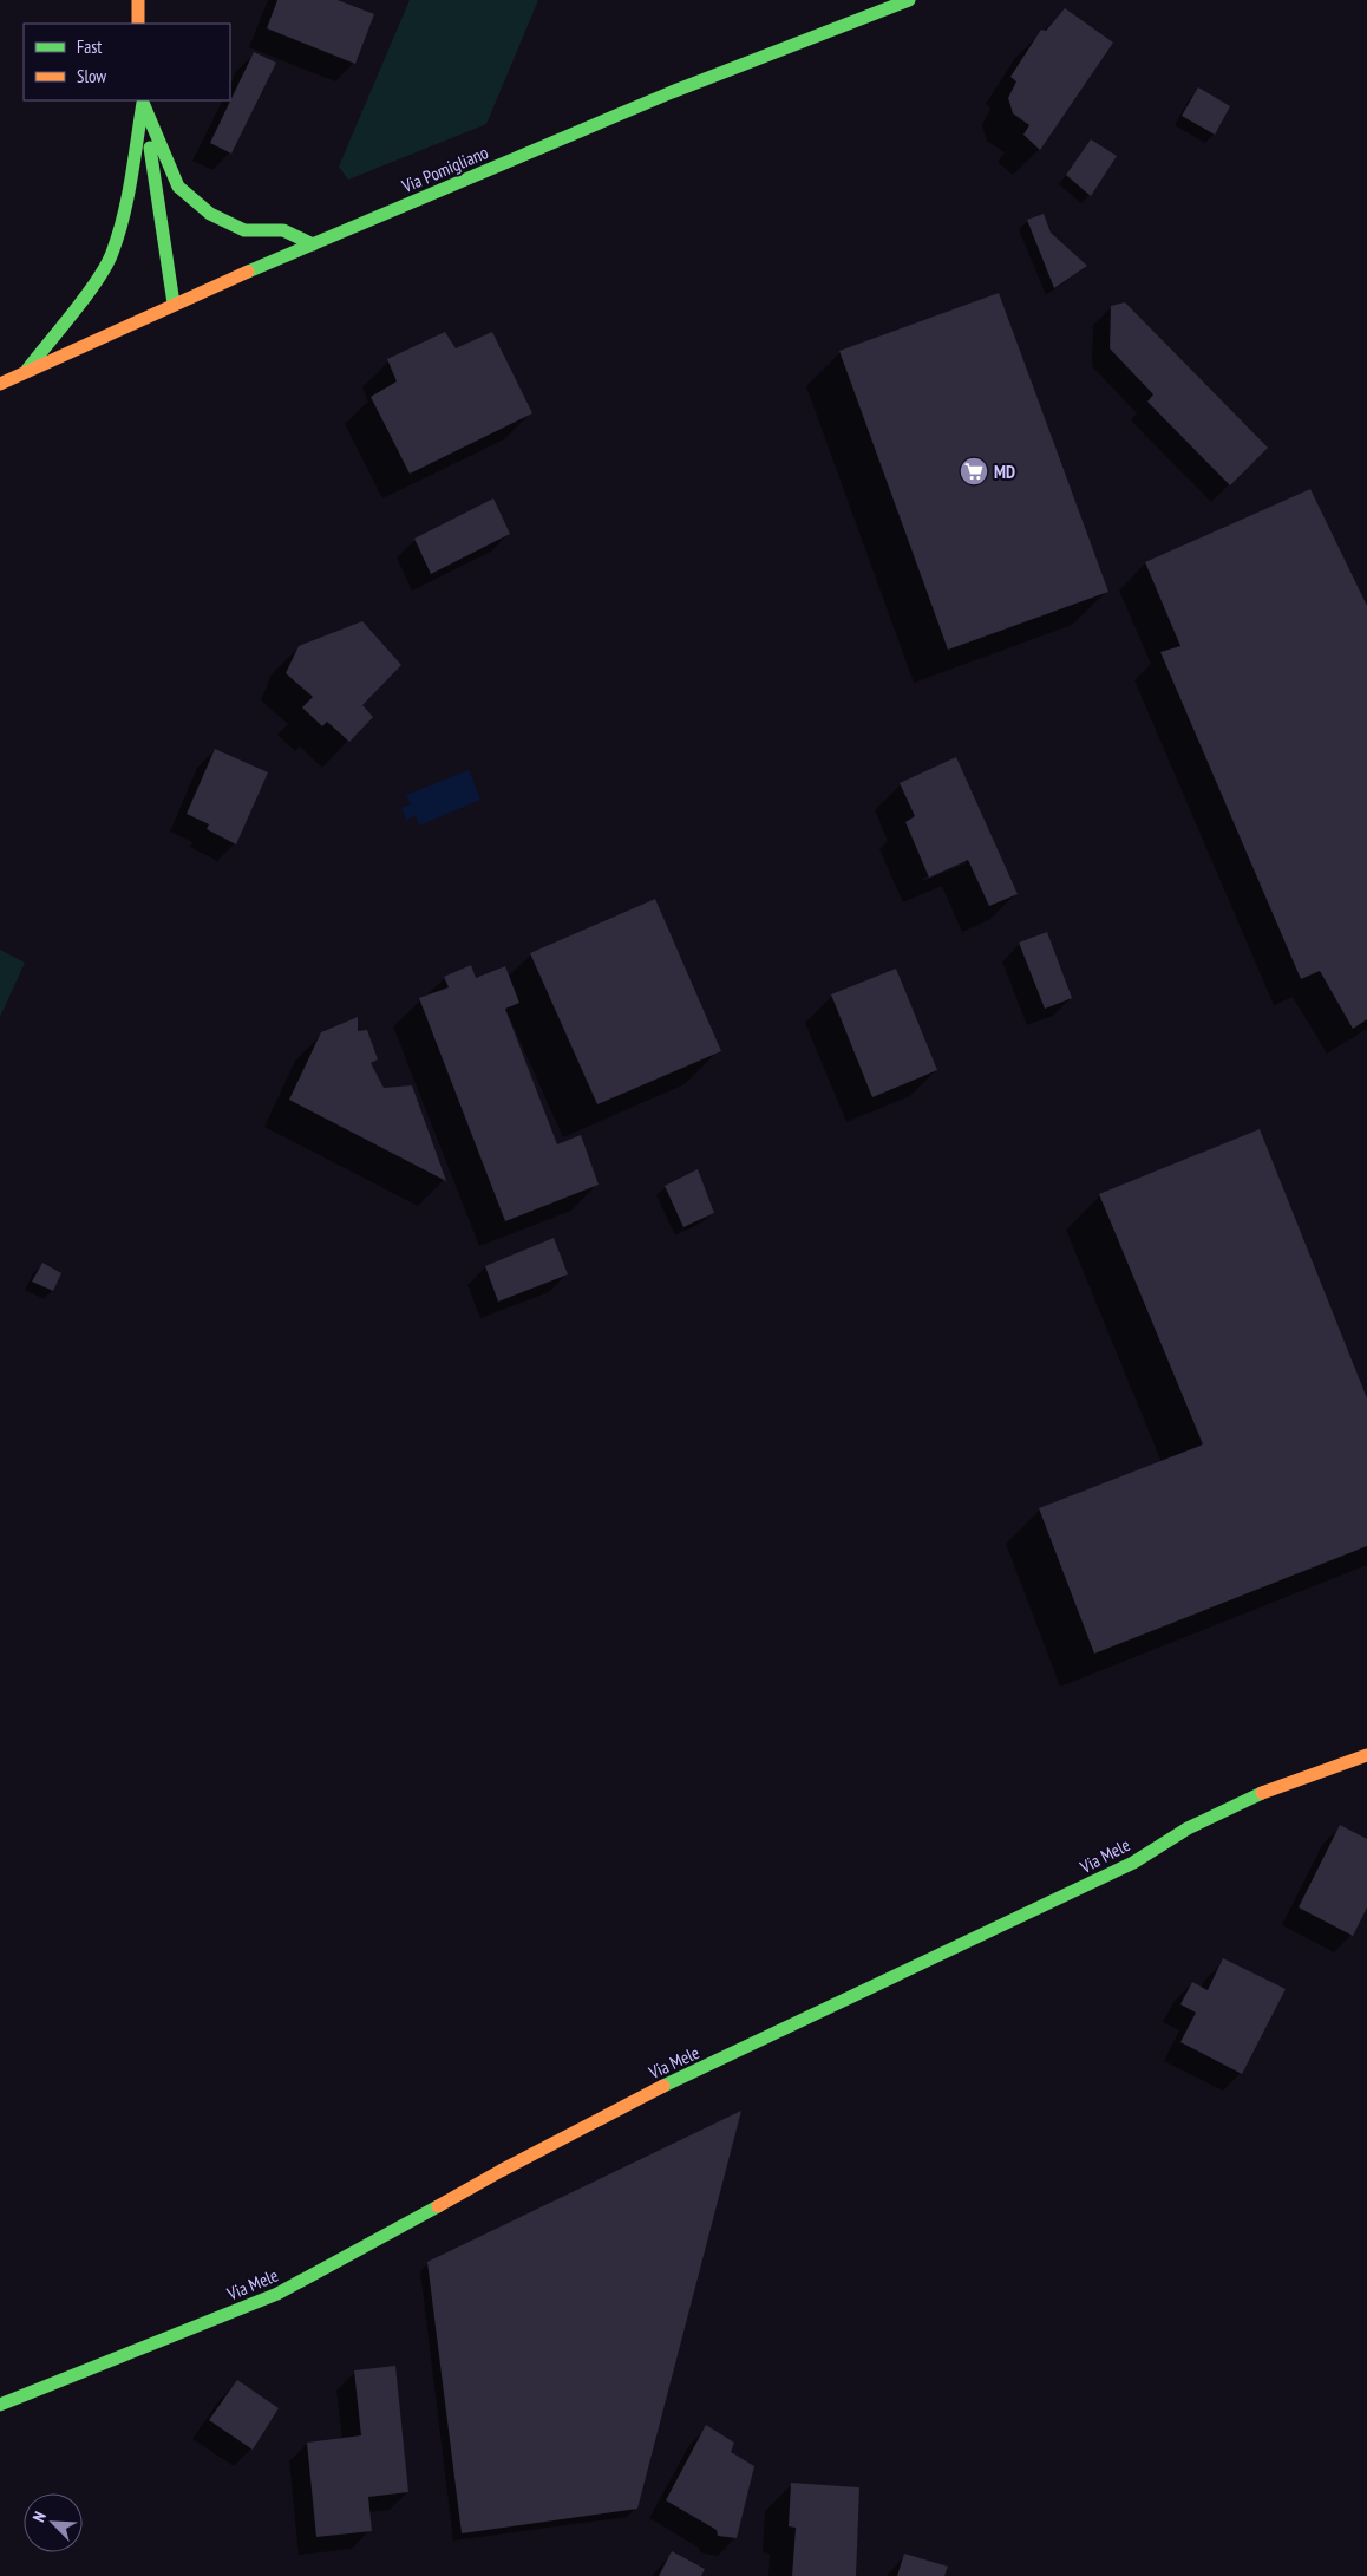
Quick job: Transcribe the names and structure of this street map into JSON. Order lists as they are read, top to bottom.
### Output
{
  "streets": {
    "main road": ["Via Pomigliano", "Via Mele"]
  },
  "places": {
    "supermarket": ["MD"]
  },
  "legend": ["Fast", "Slow"],
  "north": "top left"
}
